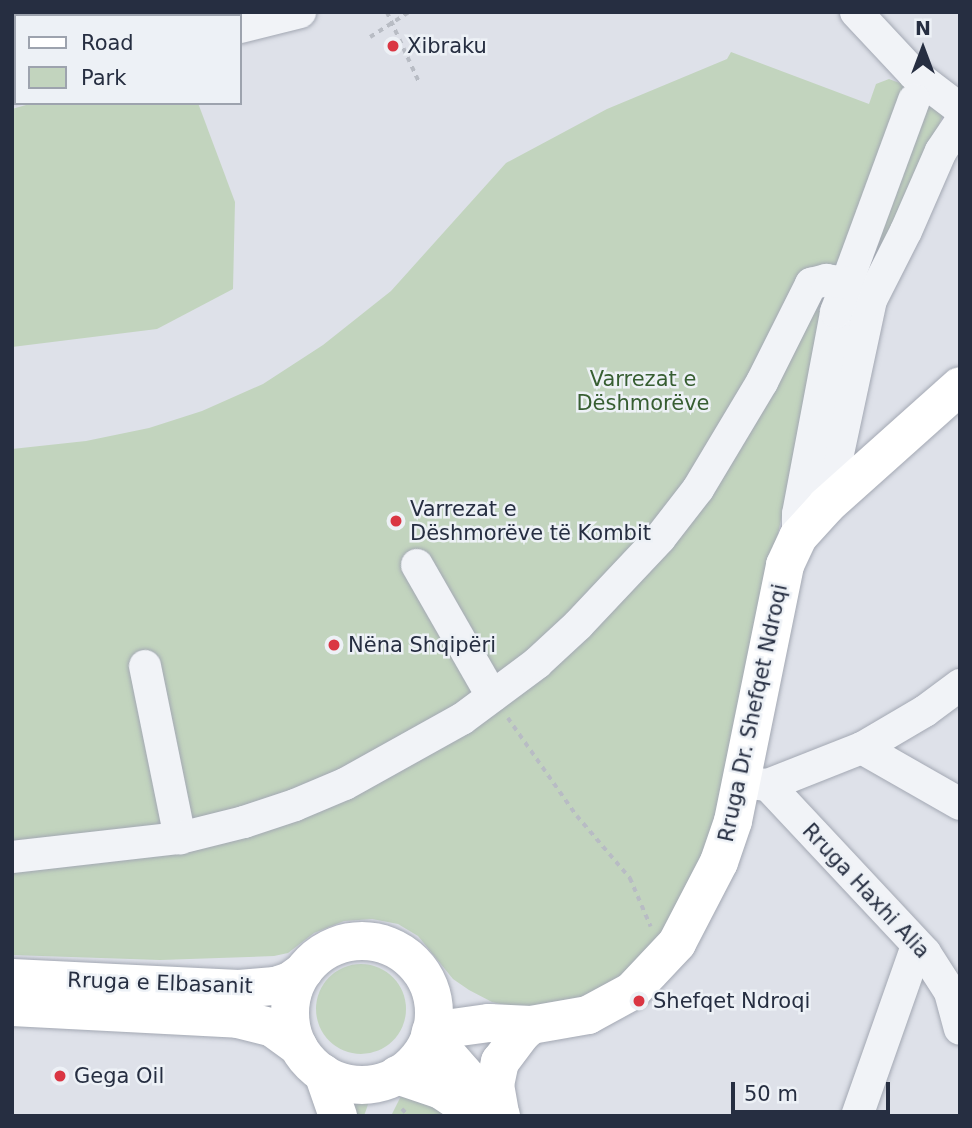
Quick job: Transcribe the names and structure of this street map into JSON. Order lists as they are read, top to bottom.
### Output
{
  "streets": {
    "main road": ["Rruga Dr. Shefqet Ndroqi", "Rruga e Elbasanit"],
    "street": ["Rruga Haxhi Alia"]
  },
  "crossings": [
    ["Rruga Dr. Shefqet Ndroqi", "Rruga Haxhi Alia"],
    ["Rruga Dr. Shefqet Ndroqi", "Rruga e Elbasanit"]
  ],
  "parks": ["Varrezat e Dëshmorëve"],
  "places": [
    "Xibraku",
    "Varrezat e Dëshmorëve të Kombit",
    "Nëna Shqipëri",
    "Shefqet Ndroqi",
    "Gega Oil"
  ],
  "legend": ["Road", "Park"],
  "scale_bar": "50 m",
  "north": "top"
}
